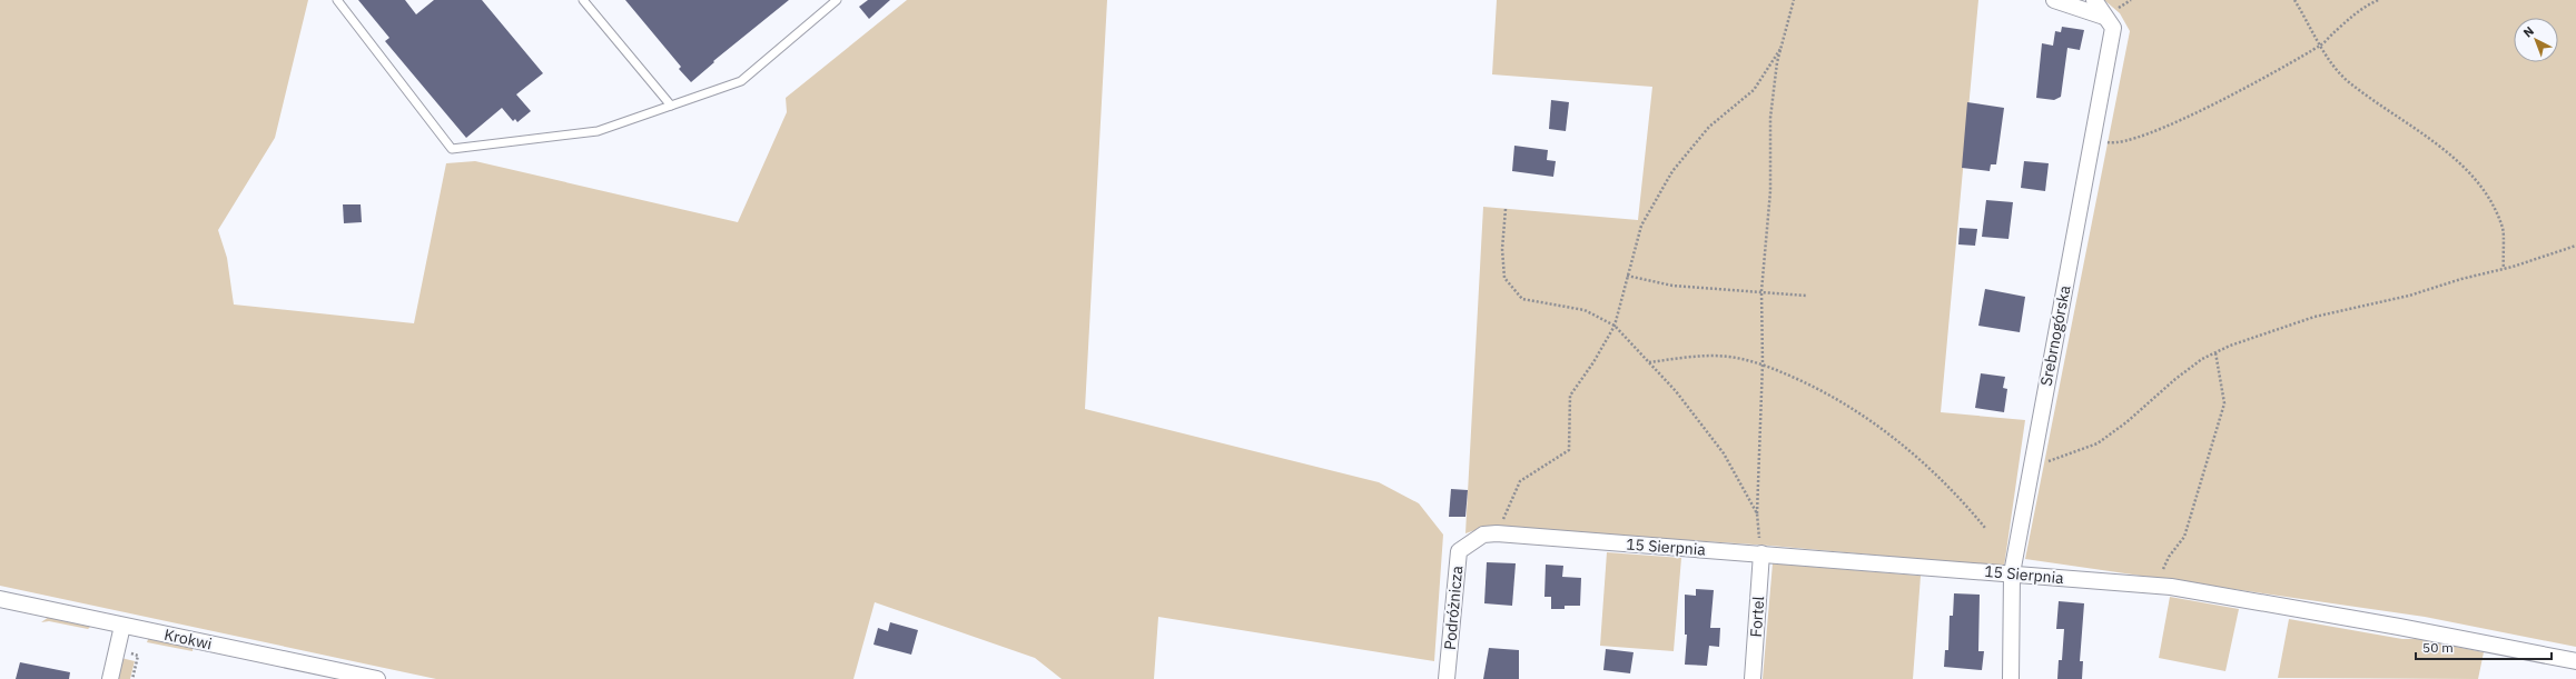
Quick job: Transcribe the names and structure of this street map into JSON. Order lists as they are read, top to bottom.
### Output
{
  "streets": {
    "street": [
      "Srebrnogórska",
      "15 Sierpnia",
      "Podróżnicza",
      "Fortel",
      "Krokwi"
    ]
  },
  "crossings": [
    ["Srebrnogórska", "15 Sierpnia"],
    ["15 Sierpnia", "Podróżnicza"],
    ["15 Sierpnia", "Fortel"]
  ],
  "scale_bar": "50 m",
  "north": "top left"
}
